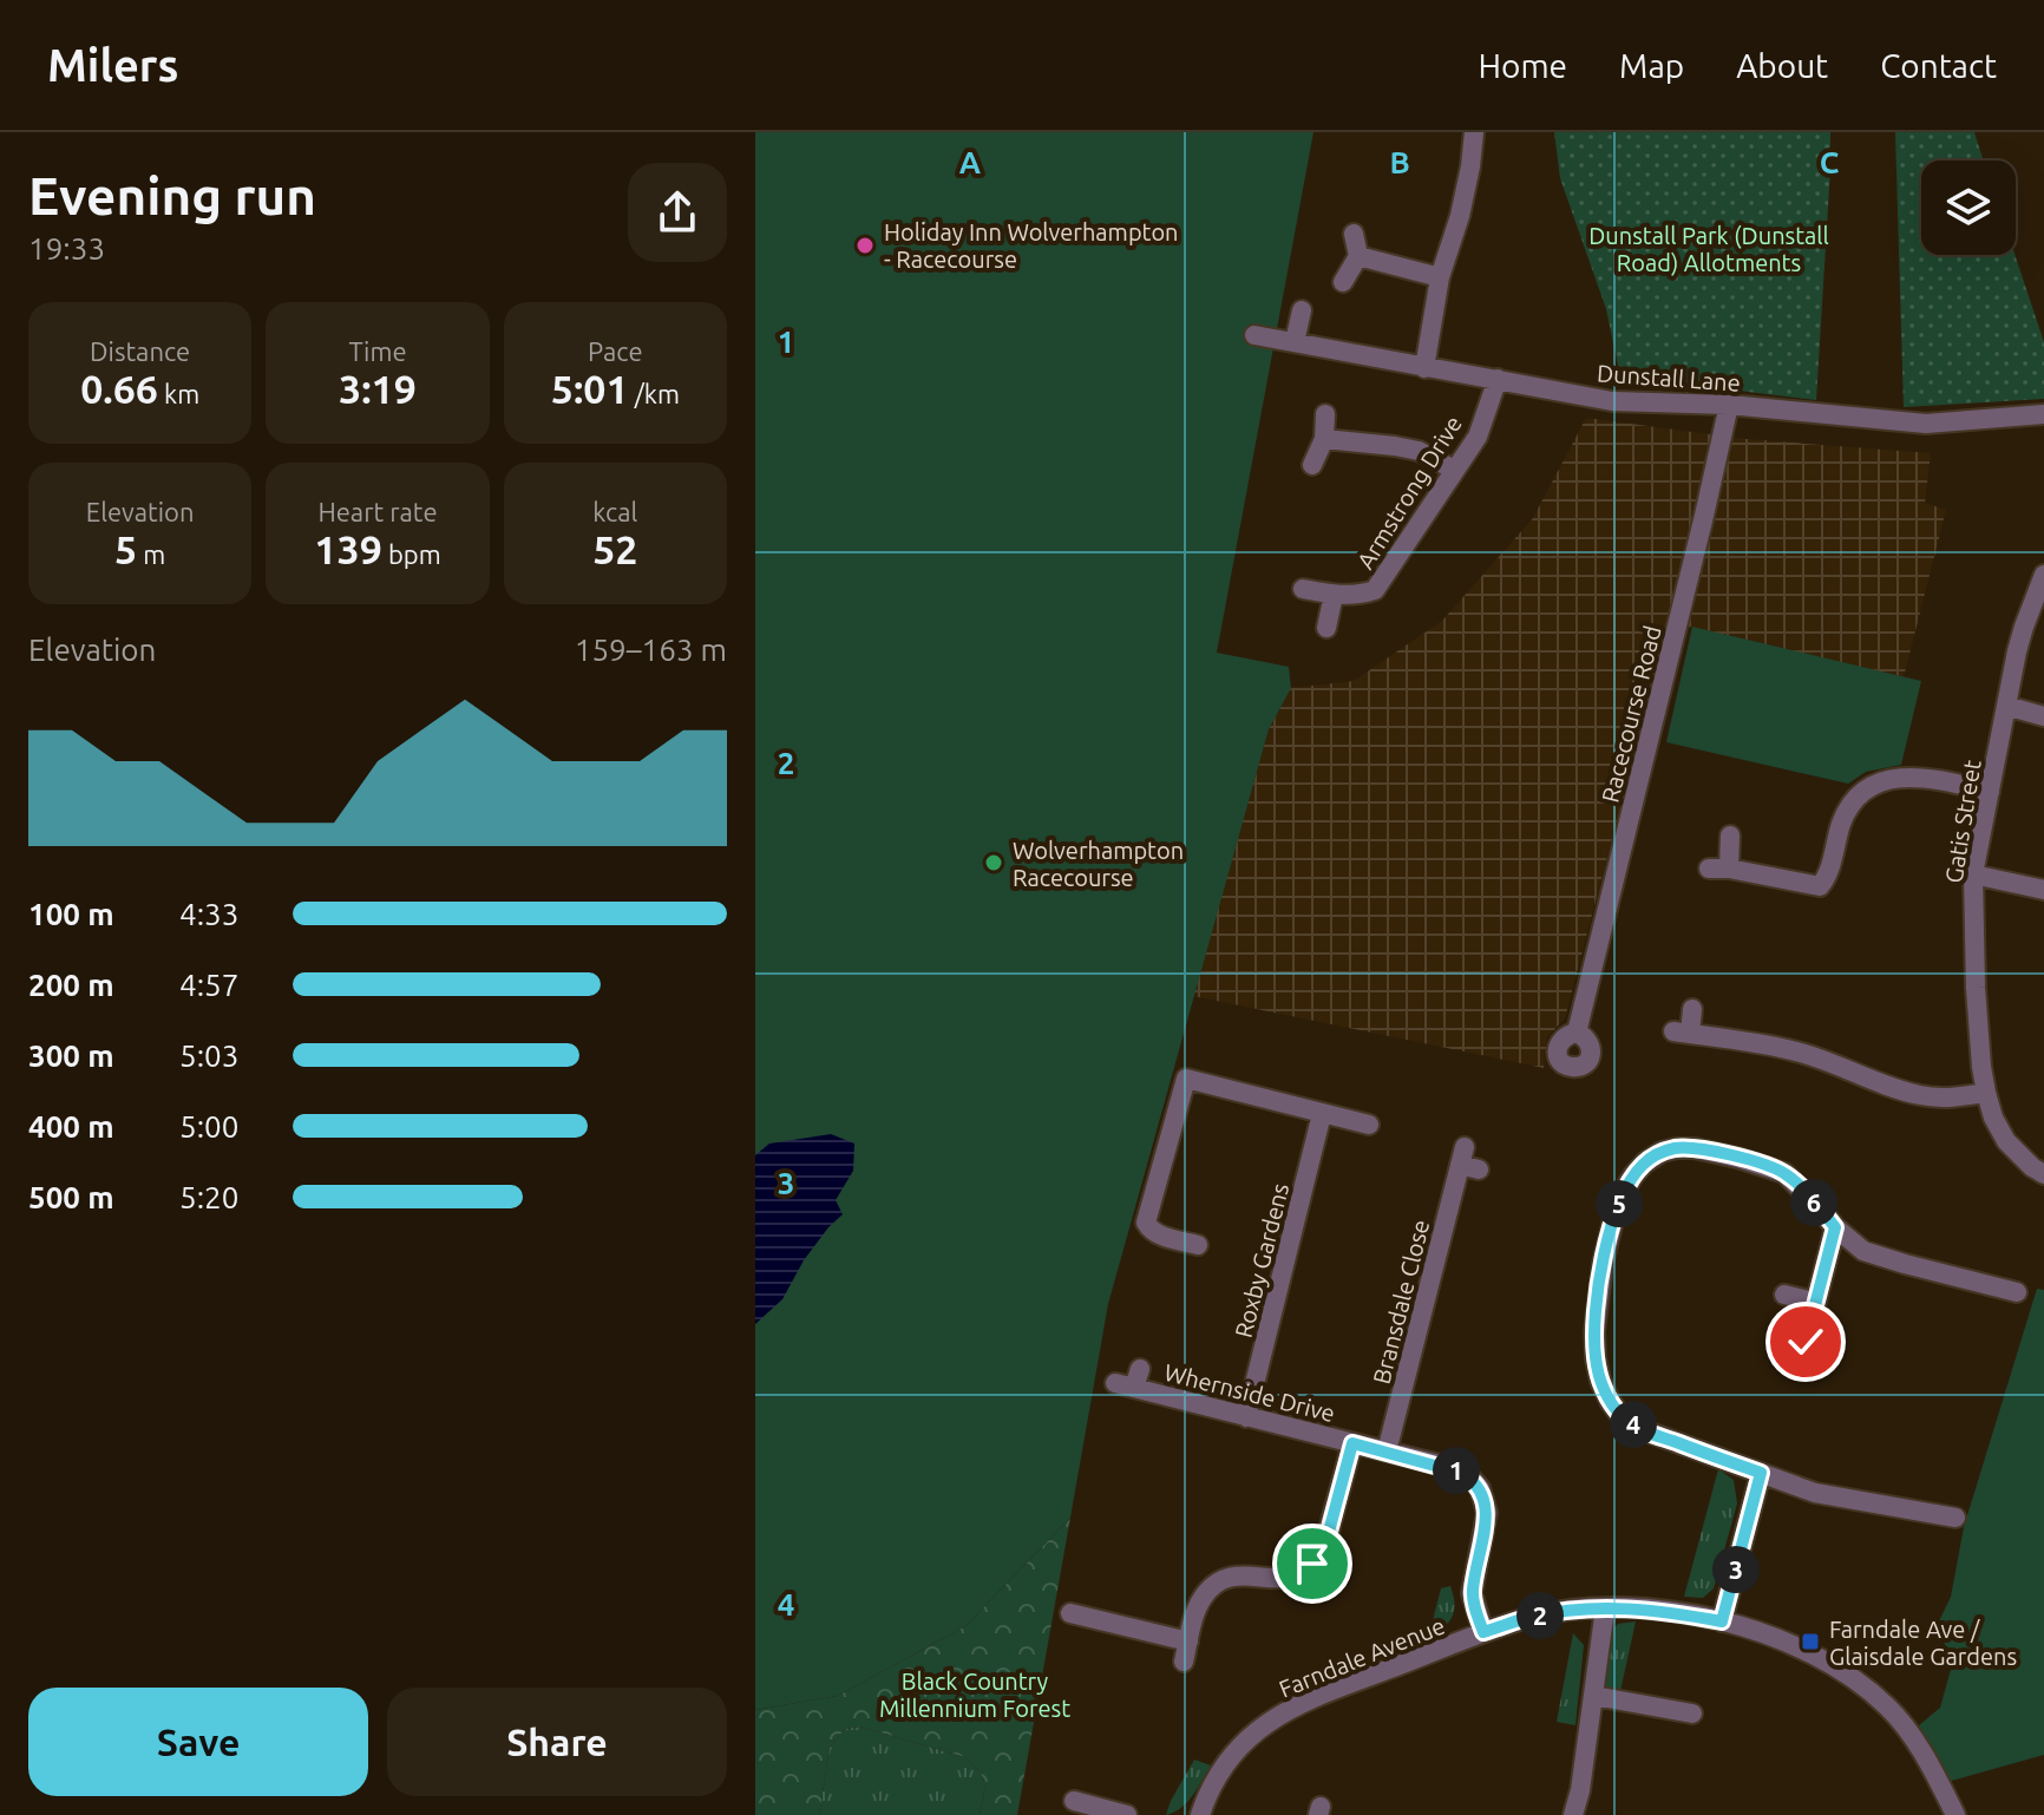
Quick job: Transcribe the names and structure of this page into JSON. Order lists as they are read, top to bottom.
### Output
{
  "streets": {
    "street": [
      "Dunstall Lane",
      "Armstrong Drive",
      "Racecourse Road",
      "Gatis Street",
      "Roxby Gardens",
      "Bransdale Close",
      "Whernside Drive",
      "Farndale Avenue"
    ]
  },
  "crossings": [
    ["Dunstall Lane", "Armstrong Drive"],
    ["Dunstall Lane", "Racecourse Road"],
    ["Roxby Gardens", "Whernside Drive"],
    ["Bransdale Close", "Whernside Drive"],
    ["Whernside Drive", "Farndale Avenue"]
  ],
  "parks": ["Dunstall Park (Dunstall Road) Allotments", "Black Country Millennium Forest"],
  "places": {
    "other": ["Holiday Inn Wolverhampton - Racecourse", "Wolverhampton Racecourse"],
    "transit": ["Farndale Ave / Glaisdale Gardens"]
  },
  "page": {
    "header": "Milers",
    "nav": [
      "Home",
      "Map",
      "About",
      "Contact"
    ],
    "heading": ["Evening run", "19:33"],
    "stats": [
      ["Distance", "0.66 km"],
      ["Time", "3:19"],
      ["Pace", "5:01 /km"],
      ["Elevation", "5 m"],
      ["Heart rate", "139 bpm"],
      ["kcal", "52"]
    ],
    "chart": ["Elevation", "159–163 m"],
    "list": [
      {
        "name": "100 m",
        "note": "4:33"
      },
      {
        "name": "200 m",
        "note": "4:57"
      },
      {
        "name": "300 m",
        "note": "5:03"
      },
      {
        "name": "400 m",
        "note": "5:00"
      },
      {
        "name": "500 m",
        "note": "5:20"
      }
    ],
    "pins": [
      "6",
      "5",
      "4",
      "1",
      "3",
      "2"
    ],
    "buttons": ["Save", "Share"]
  },
  "grid": {
    "columns": ["A", "B", "C"],
    "rows": [
      "1",
      "2",
      "3",
      "4"
    ]
  }
}
